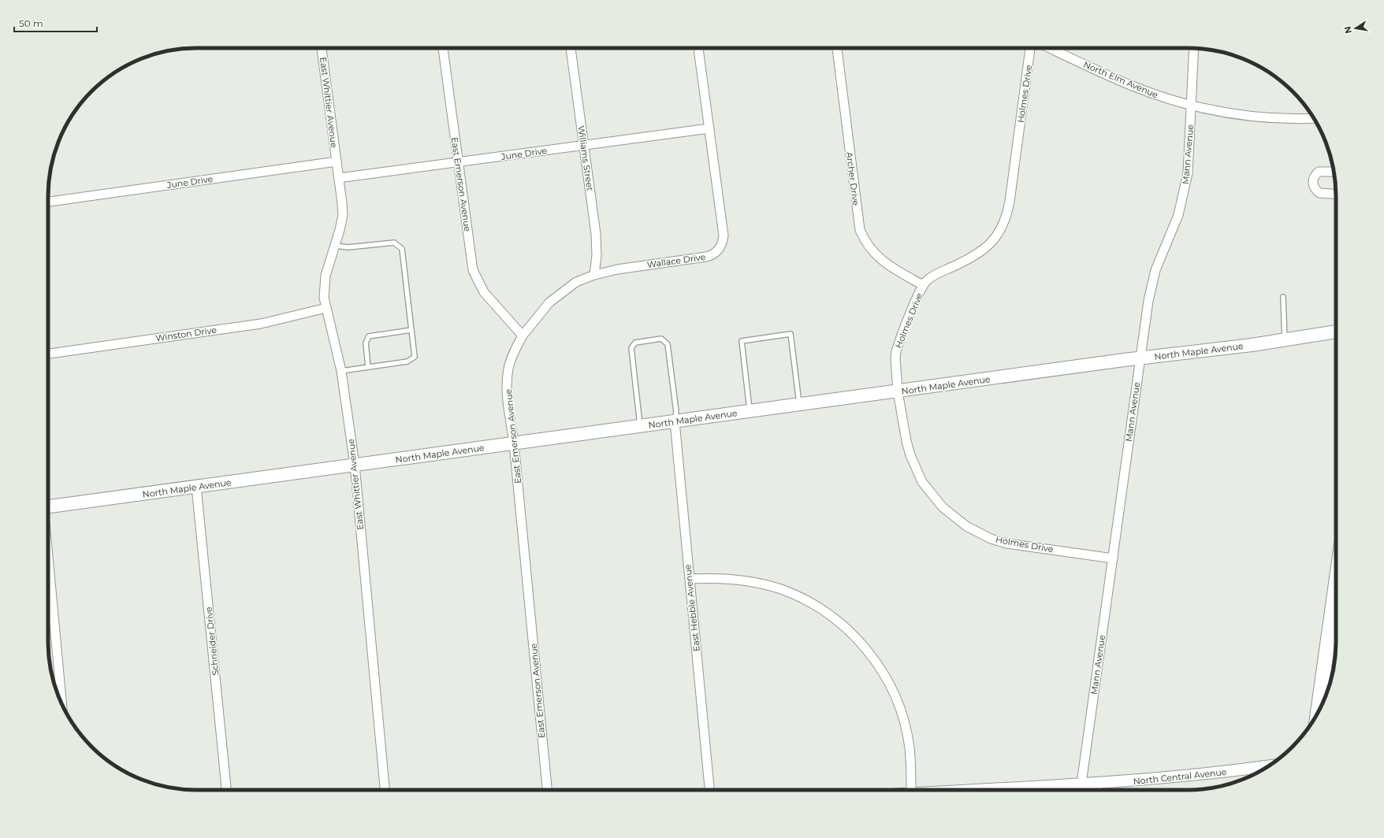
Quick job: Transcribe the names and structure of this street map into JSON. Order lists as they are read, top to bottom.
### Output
{
  "streets": {
    "main road": ["North Maple Avenue"],
    "street": [
      "North Elm Avenue",
      "Holmes Drive",
      "East Whittier Avenue",
      "June Drive",
      "Mann Avenue",
      "Williams Street",
      "Archer Drive",
      "East Emerson Avenue",
      "Wallace Drive",
      "Winston Drive",
      "East Hebble Avenue",
      "Schneider Drive",
      "North Central Avenue"
    ]
  },
  "crossings": [
    ["North Elm Avenue", "Mann Avenue"],
    ["Holmes Drive", "Mann Avenue"],
    ["Holmes Drive", "Archer Drive"],
    ["Holmes Drive", "North Maple Avenue"],
    ["East Whittier Avenue", "June Drive"],
    ["East Whittier Avenue", "Winston Drive"],
    ["East Whittier Avenue", "North Maple Avenue"],
    ["June Drive", "Williams Street"],
    ["June Drive", "East Emerson Avenue"],
    ["June Drive", "Wallace Drive"],
    ["Mann Avenue", "North Maple Avenue"],
    ["Mann Avenue", "North Central Avenue"],
    ["Williams Street", "Wallace Drive"],
    ["East Emerson Avenue", "Wallace Drive"],
    ["East Emerson Avenue", "North Maple Avenue"],
    ["North Maple Avenue", "East Hebble Avenue"],
    ["North Maple Avenue", "Schneider Drive"]
  ],
  "scale_bar": "50 m",
  "north": "left"
}
